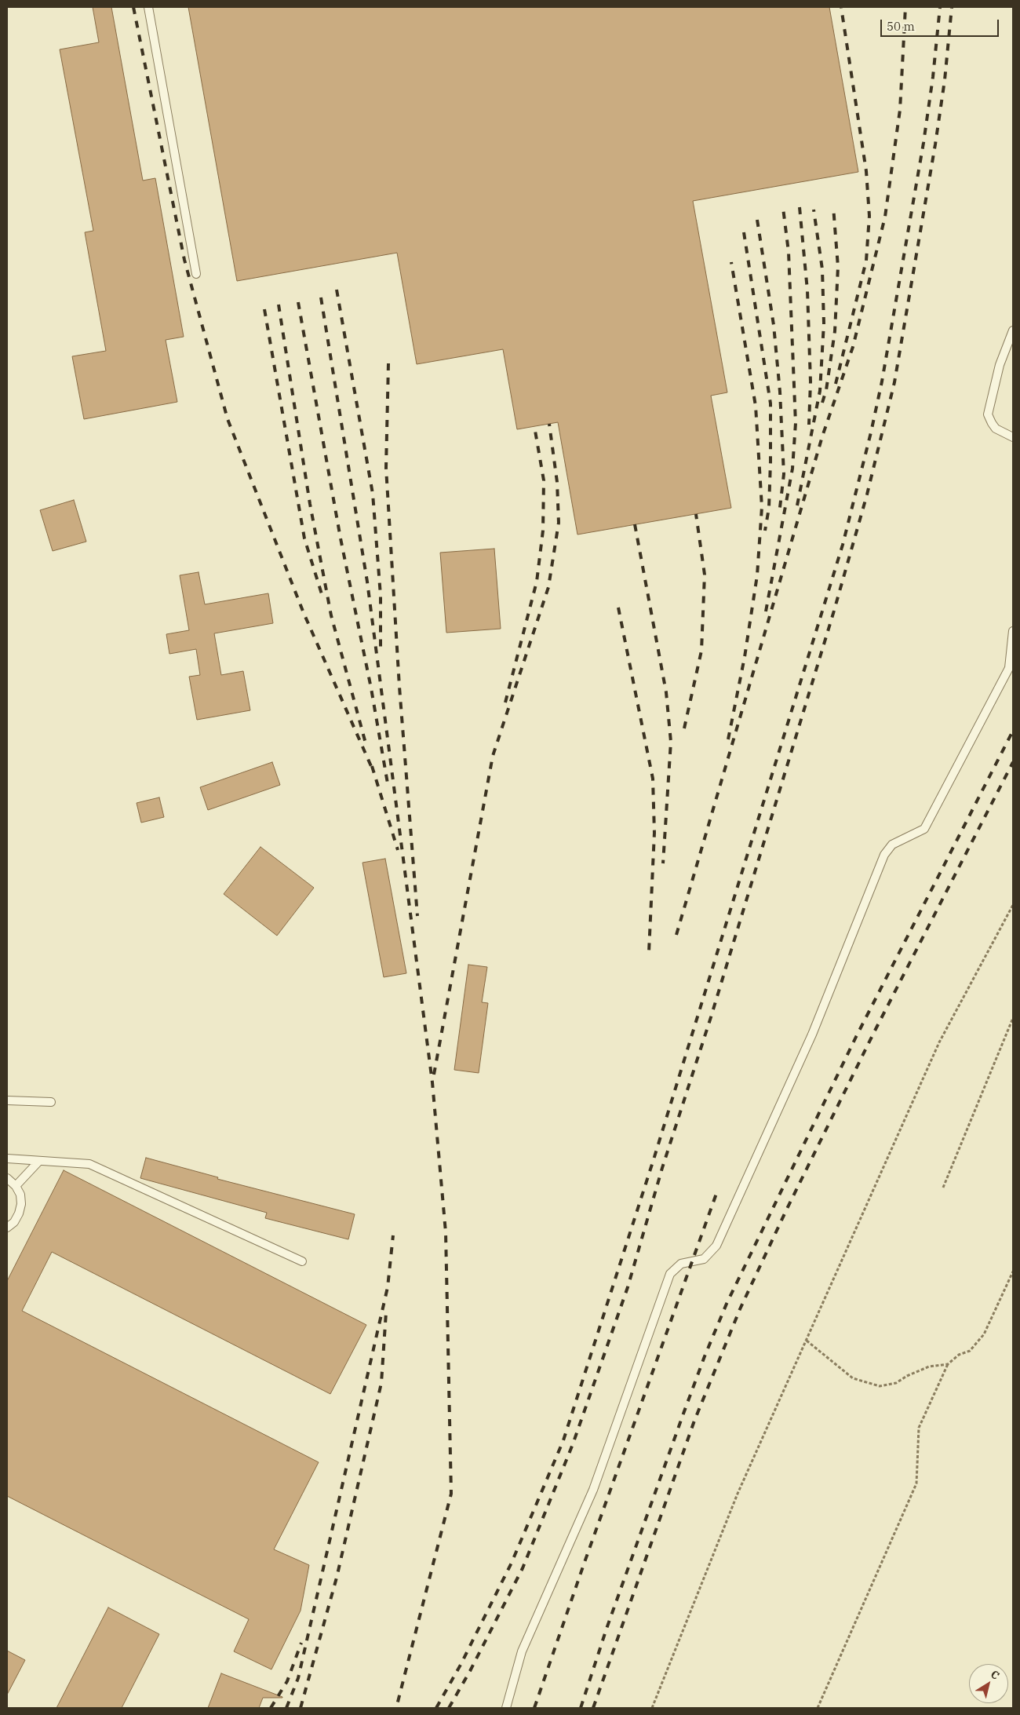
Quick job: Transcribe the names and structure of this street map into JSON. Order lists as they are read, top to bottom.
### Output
{
  "scale_bar": "50 m",
  "north": "top right"
}
